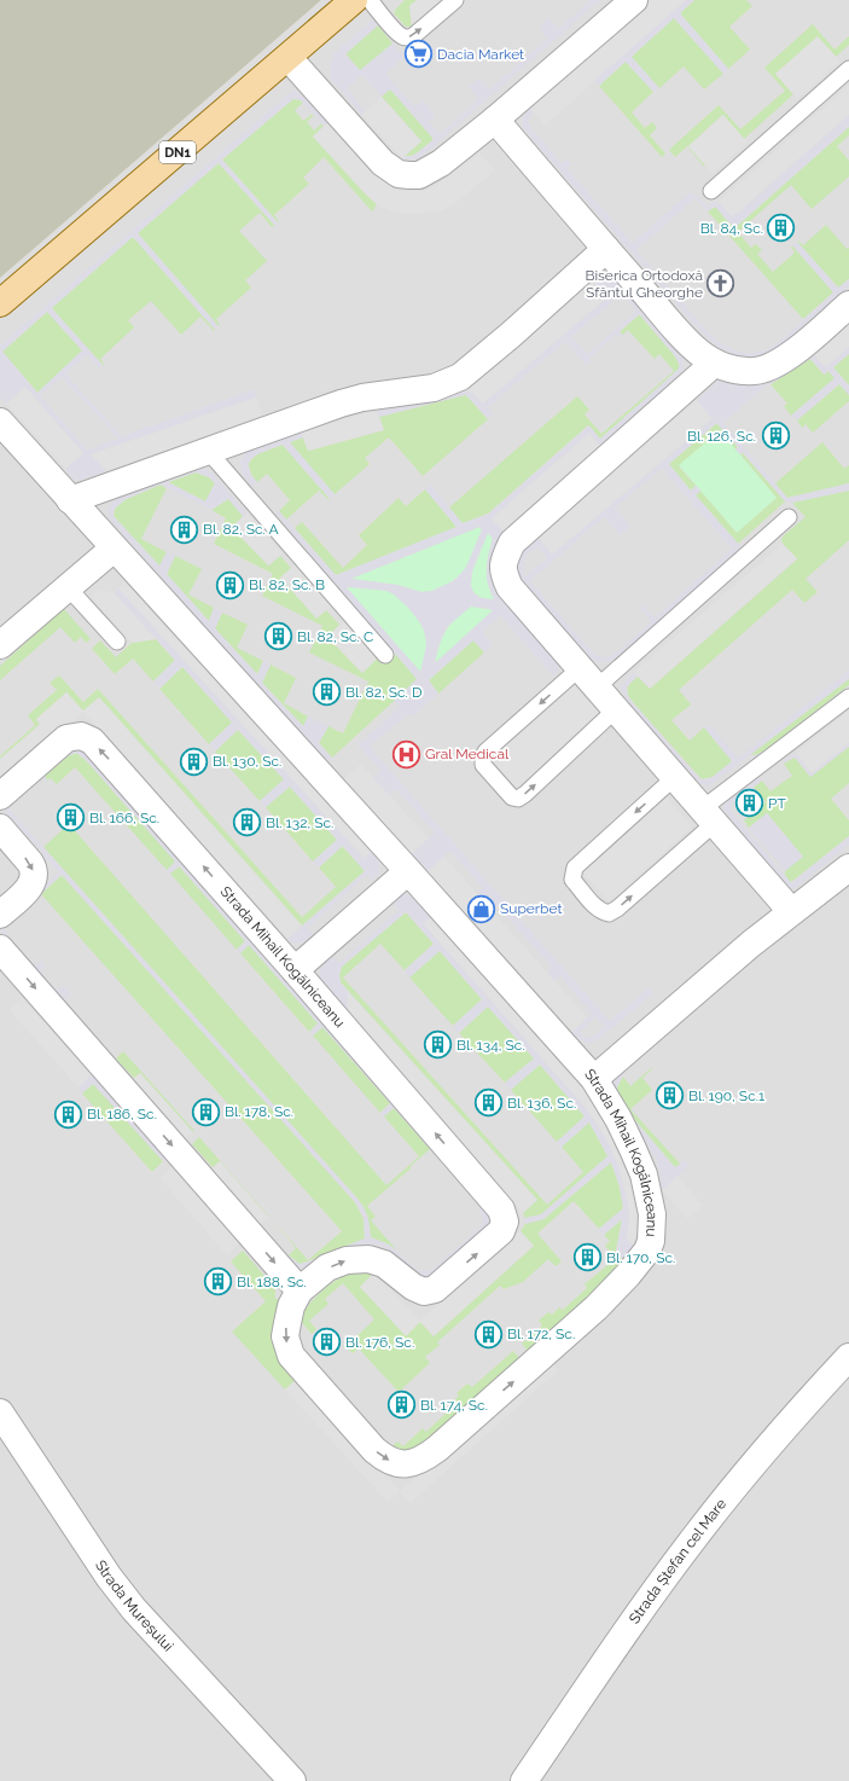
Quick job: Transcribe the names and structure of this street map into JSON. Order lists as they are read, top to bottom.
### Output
{
  "streets": {
    "main road": ["DN1"],
    "street": ["Strada Mihail Kogălniceanu", "Strada Ștefan cel Mare", "Strada Mureșului"]
  },
  "places": {
    "supermarket": ["Dacia Market"],
    "building": [
      "Bl. 84, Sc.",
      "Bl. 126, Sc.",
      "Bl. 82, Sc. A",
      "Bl. 82, Sc. B",
      "Bl. 82, Sc. C",
      "Bl. 82, Sc. D",
      "Bl. 130, Sc.",
      "PT",
      "Bl. 166, Sc.",
      "Bl. 132, Sc.",
      "Bl. 134, Sc.",
      "Bl. 190, Sc.1",
      "Bl. 136, Sc.",
      "Bl. 178, Sc.",
      "Bl. 186, Sc.",
      "Bl. 170, Sc.",
      "Bl. 188, Sc.",
      "Bl. 172, Sc.",
      "Bl. 176, Sc.",
      "Bl. 174, Sc."
    ],
    "church": ["Biserica Ortodoxă Sfântul Gheorghe"],
    "hospital": ["Gral Medical"],
    "shop": ["Superbet"]
  }
}
